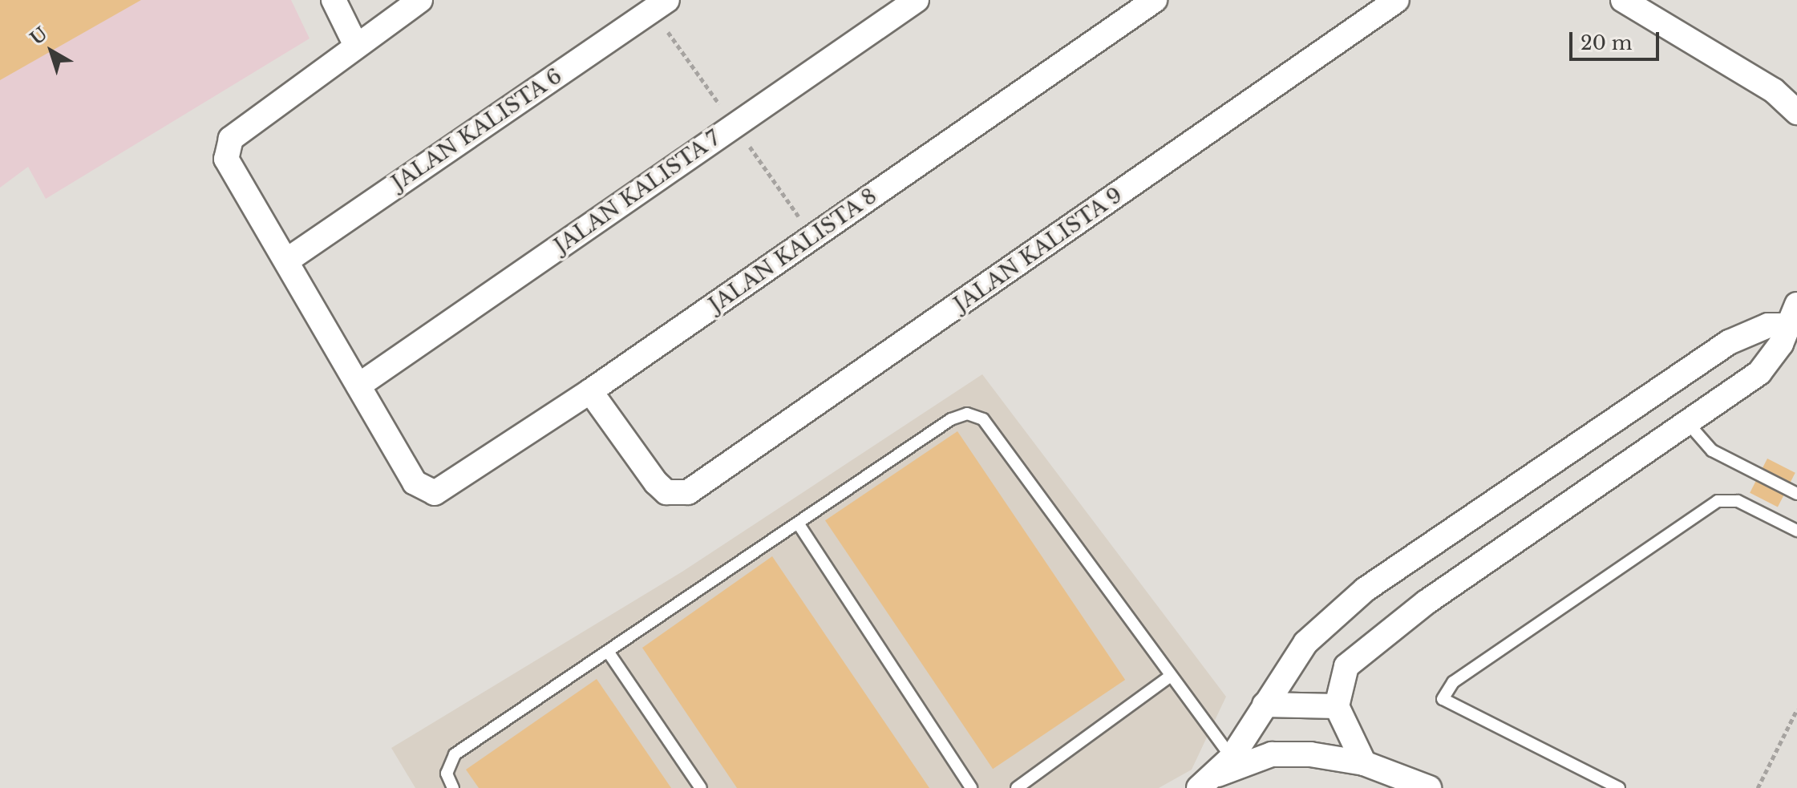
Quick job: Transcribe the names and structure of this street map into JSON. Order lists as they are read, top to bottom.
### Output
{
  "streets": {
    "street": [
      "JALAN KALISTA 6",
      "JALAN KALISTA 7",
      "JALAN KALISTA 9",
      "JALAN KALISTA 8"
    ]
  },
  "crossings": [
    ["JALAN KALISTA 7", "JALAN KALISTA 8"],
    ["JALAN KALISTA 9", "JALAN KALISTA 8"]
  ],
  "scale_bar": "20 m",
  "north": "top left"
}
